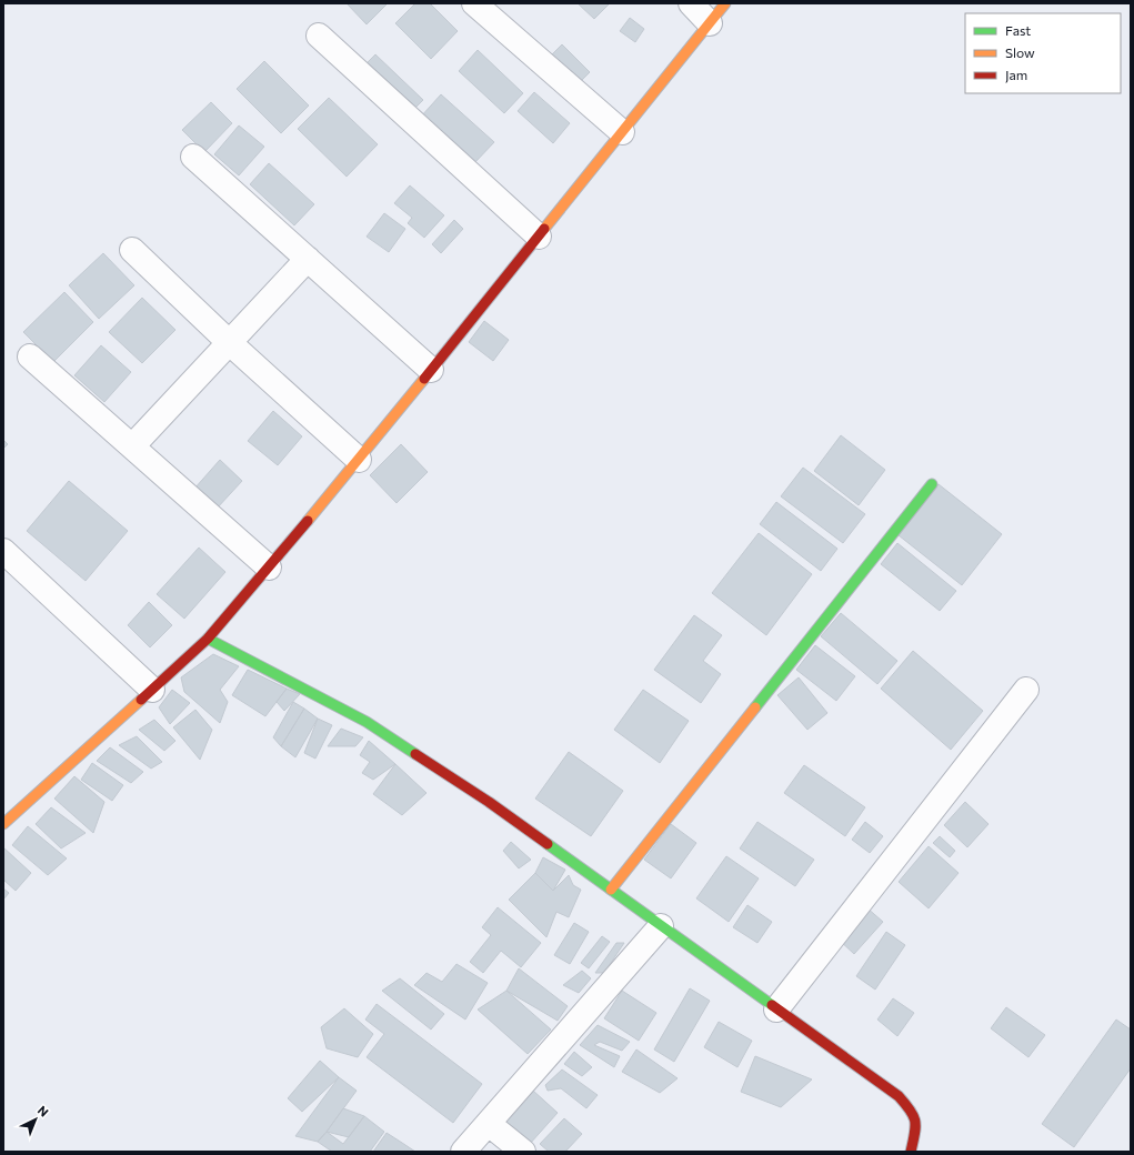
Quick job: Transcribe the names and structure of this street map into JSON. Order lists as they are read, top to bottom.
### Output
{
  "legend": ["Fast", "Slow", "Jam"],
  "north": "top right"
}
